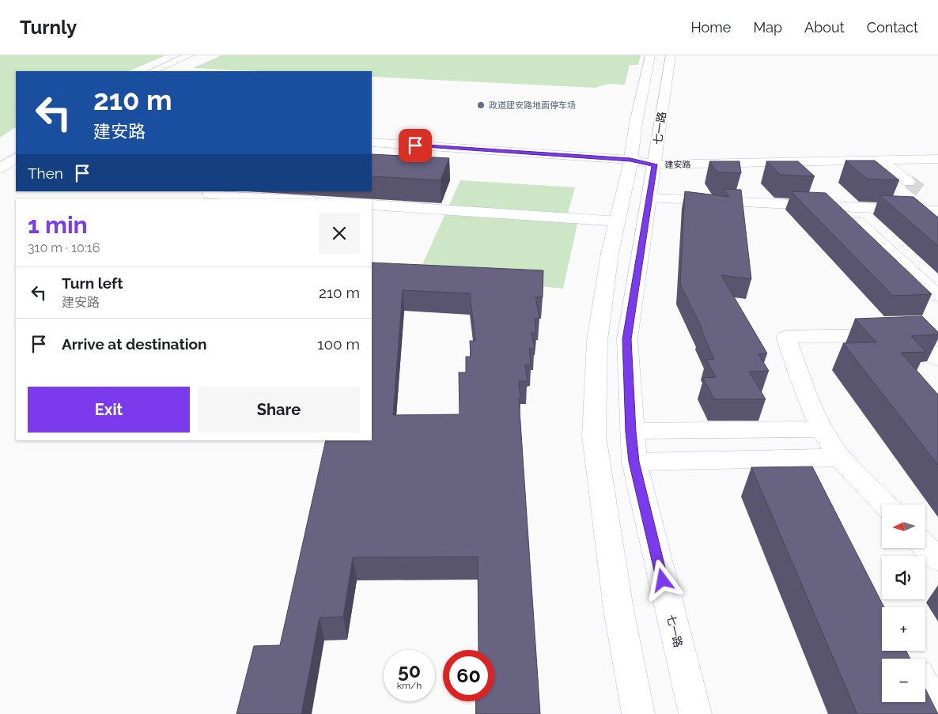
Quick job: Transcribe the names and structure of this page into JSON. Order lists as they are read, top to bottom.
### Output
{
  "streets": {
    "street": ["七一路", "建安路"]
  },
  "crossings": [
    ["七一路", "建安路"]
  ],
  "places": ["政道建安路地面停车场"],
  "north": "left",
  "page": {
    "header": "Turnly",
    "nav": [
      "Home",
      "Map",
      "About",
      "Contact"
    ],
    "turn": ["210 m", "建安路"],
    "then": "Then",
    "heading": ["1 min", "310 m · 10:16"],
    "list": [
      {
        "name": "Turn left",
        "note": "建安路",
        "value": "210 m"
      },
      {
        "name": "Arrive at destination",
        "value": "100 m"
      }
    ],
    "buttons": ["Exit", "Share"],
    "map_buttons": ["+", "−"],
    "speed": "50 km/h",
    "limit": "60"
  }
}
